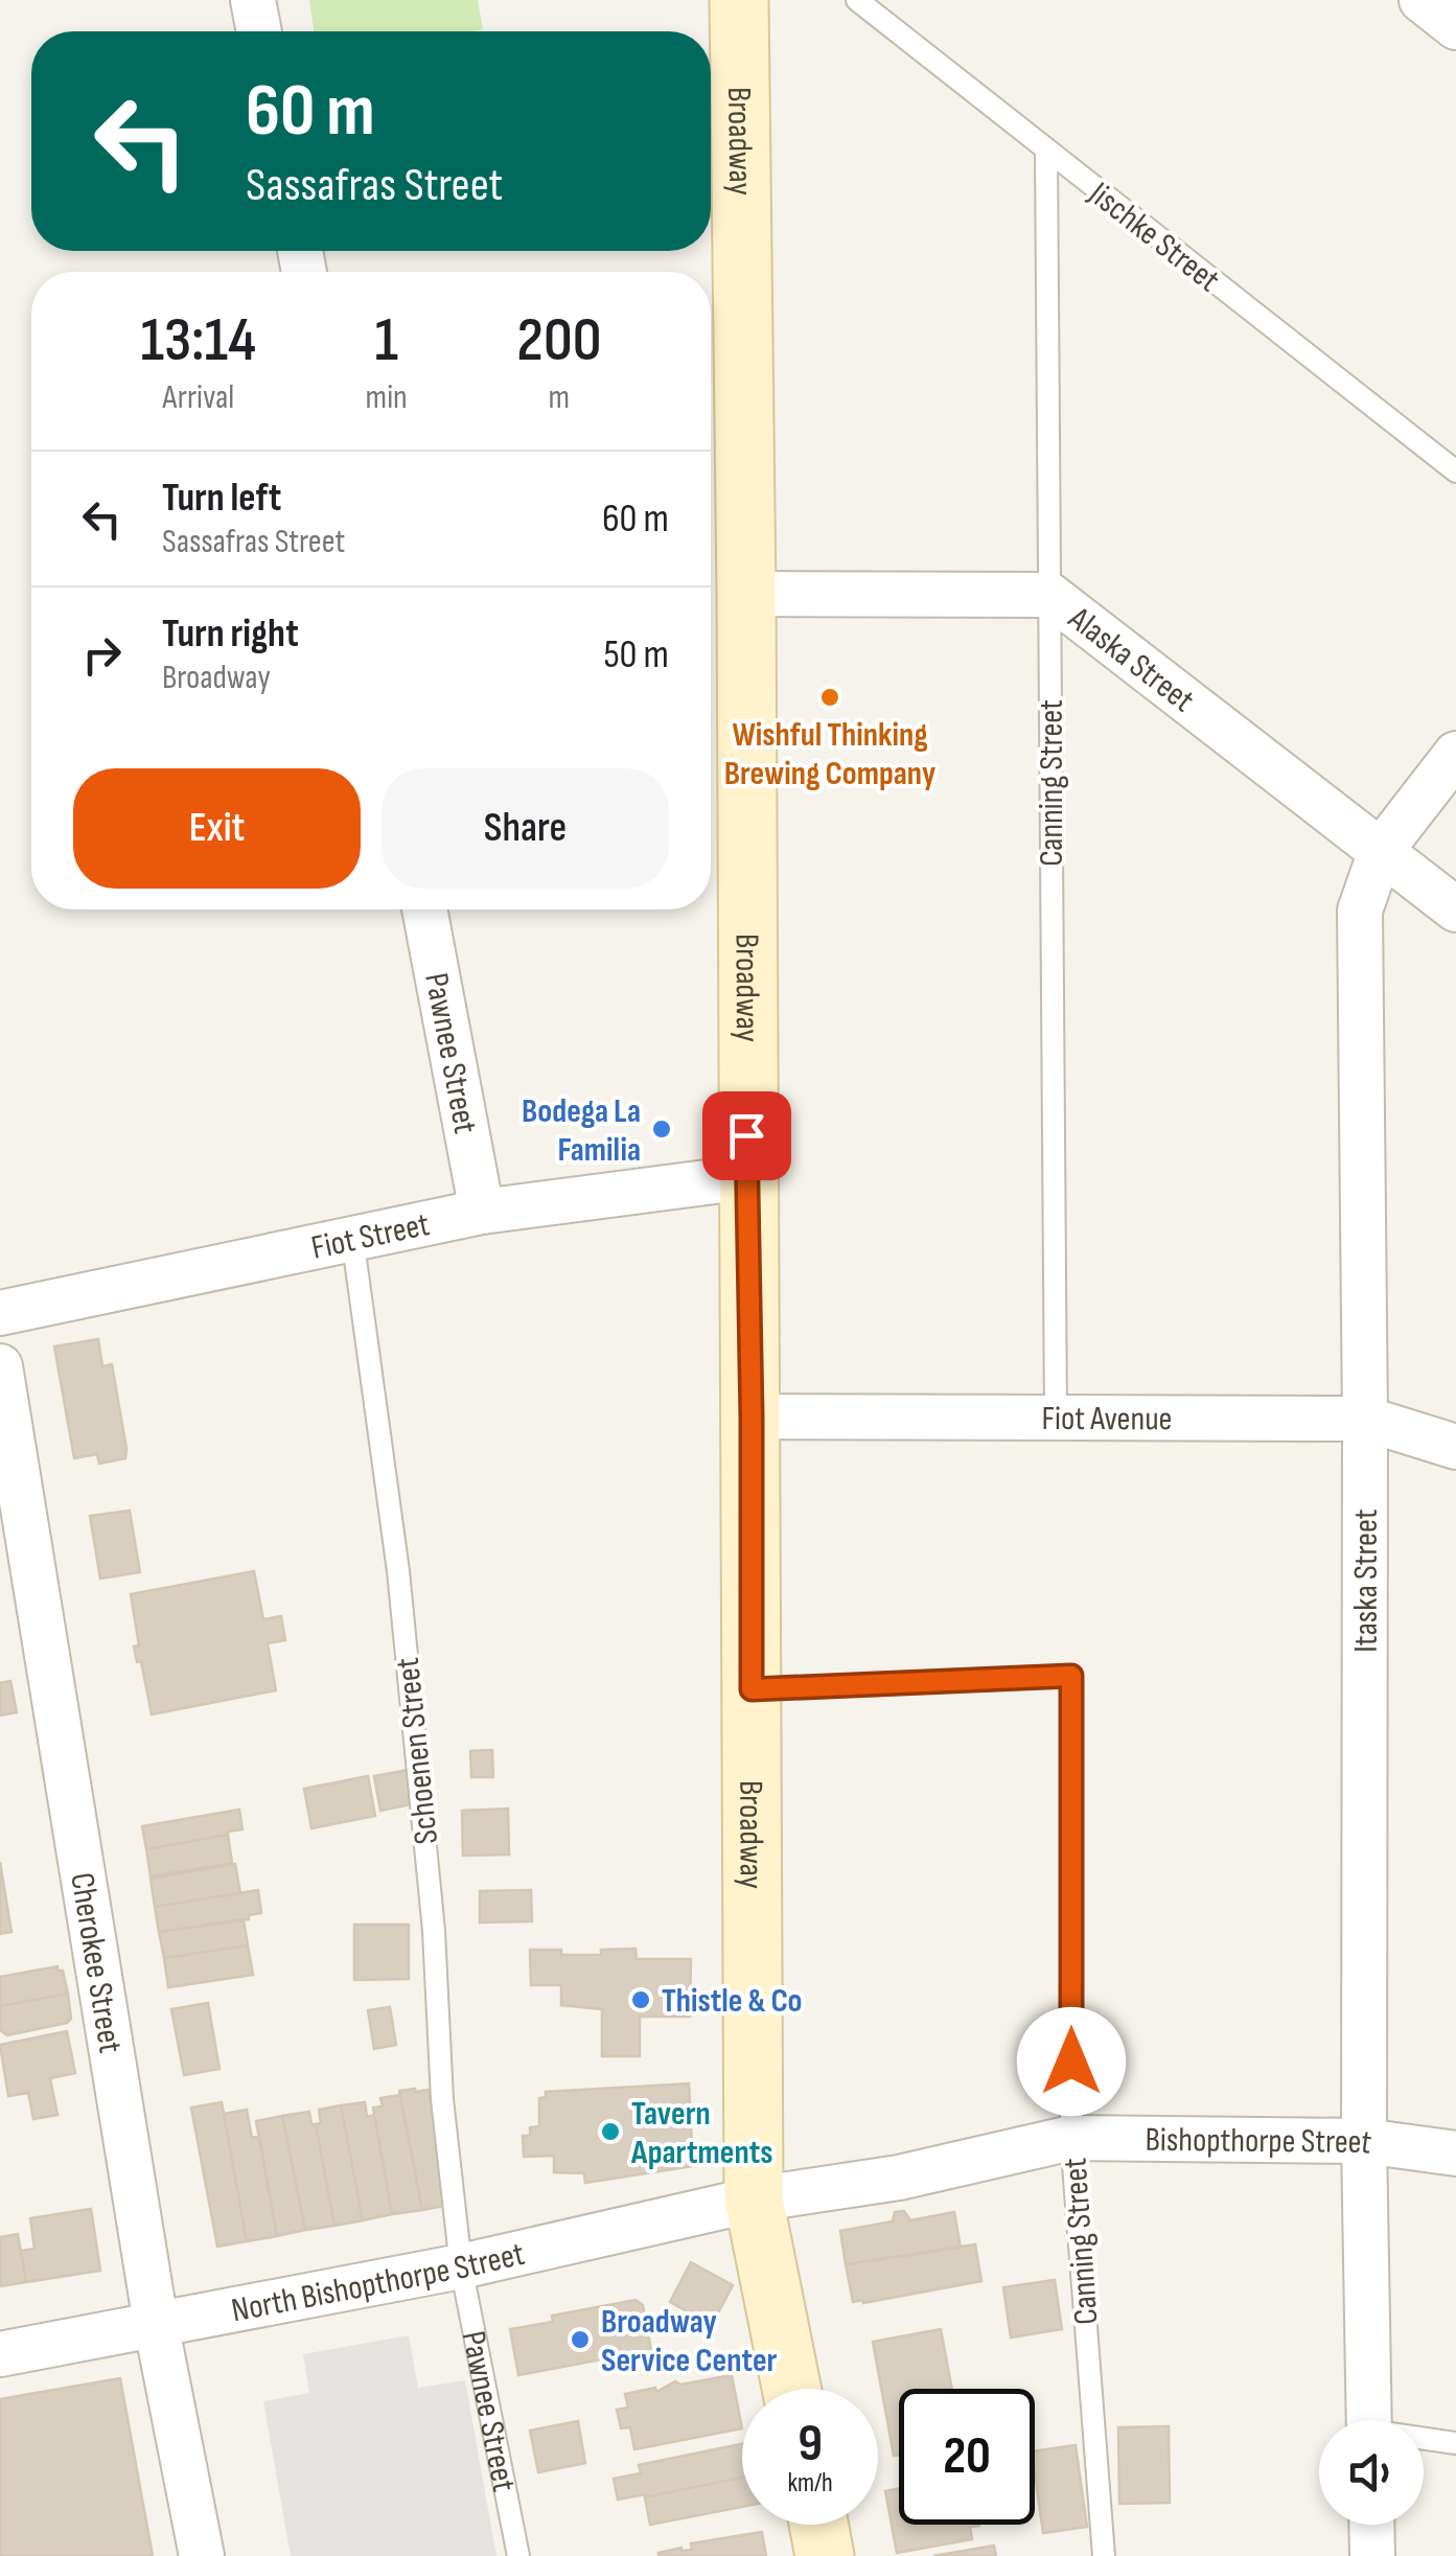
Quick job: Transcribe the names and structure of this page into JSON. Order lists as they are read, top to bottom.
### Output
{
  "streets": {
    "main road": ["Broadway"],
    "street": [
      "Alaska Street",
      "Pawnee Street",
      "Fiot Street",
      "Fiot Avenue",
      "Itaska Street",
      "Cherokee Street",
      "Bishopthorpe Street",
      "North Bishopthorpe Street"
    ],
    "lane": ["Jischke Street", "Canning Street", "Schoenen Street"]
  },
  "crossings": [
    ["Broadway", "Alaska Street"],
    ["Broadway", "Canning Street"],
    ["Broadway", "Fiot Street"],
    ["Broadway", "Fiot Avenue"],
    ["Broadway", "Bishopthorpe Street"],
    ["Broadway", "North Bishopthorpe Street"],
    ["Jischke Street", "Canning Street"],
    ["Alaska Street", "Canning Street"],
    ["Alaska Street", "Itaska Street"],
    ["Canning Street", "Fiot Avenue"],
    ["Canning Street", "Bishopthorpe Street"],
    ["Pawnee Street", "Fiot Street"],
    ["Pawnee Street", "Schoenen Street"],
    ["Pawnee Street", "North Bishopthorpe Street"],
    ["Fiot Street", "Schoenen Street"],
    ["Fiot Avenue", "Itaska Street"],
    ["Itaska Street", "Bishopthorpe Street"],
    ["Schoenen Street", "North Bishopthorpe Street"],
    ["Cherokee Street", "North Bishopthorpe Street"],
    ["Bishopthorpe Street", "North Bishopthorpe Street"]
  ],
  "places": [
    "Wishful Thinking Brewing Company",
    "Bodega La Familia",
    "Thistle & Co",
    "Tavern Apartments",
    "Broadway Service Center"
  ],
  "page": {
    "turn": ["60 m", "Sassafras Street"],
    "eta": [
      "13:14",
      "Arrival",
      "1",
      "min",
      "200",
      "m"
    ],
    "list": [
      {
        "name": "Turn left",
        "note": "Sassafras Street",
        "value": "60 m"
      },
      {
        "name": "Turn right",
        "note": "Broadway",
        "value": "50 m"
      }
    ],
    "buttons": ["Exit", "Share"],
    "speed": "9 km/h",
    "limit": "20"
  }
}
